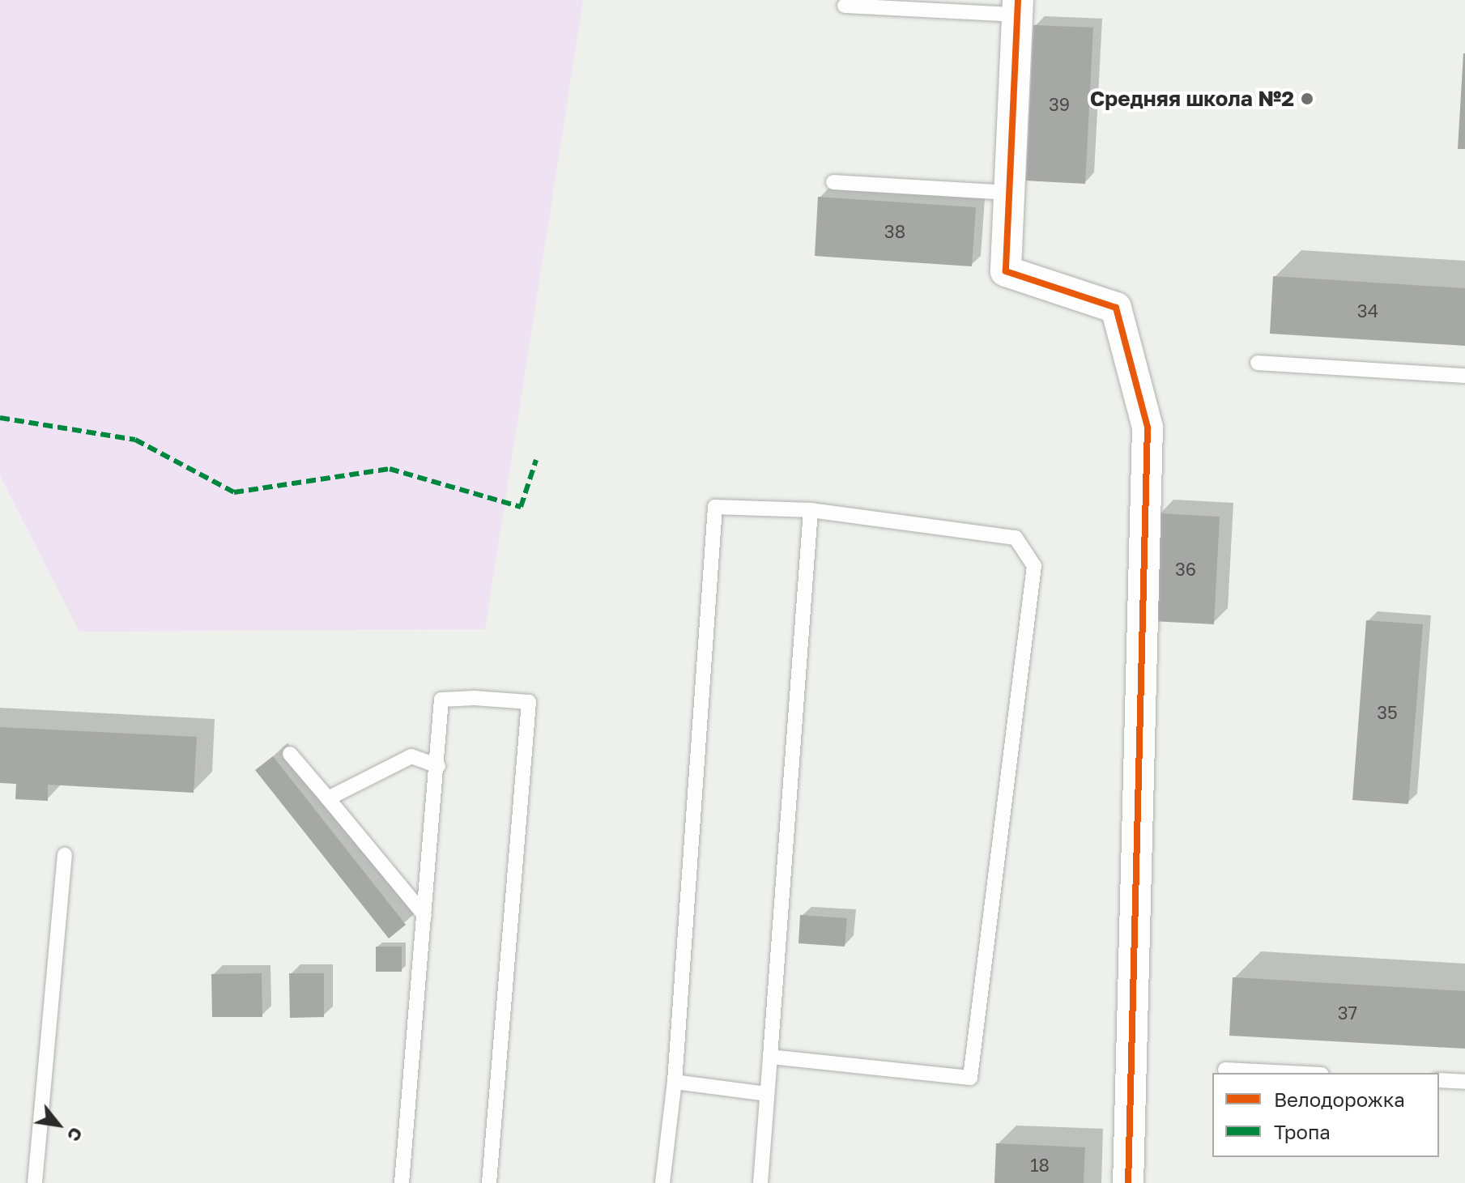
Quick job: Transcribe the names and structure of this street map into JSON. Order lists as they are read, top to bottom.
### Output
{
  "places": ["Средняя школа №2"],
  "house_numbers": [
    "39",
    "38",
    "34",
    "36",
    "35",
    "37",
    "18"
  ],
  "legend": ["Велодорожка", "Тропа"],
  "north": "bottom right"
}
